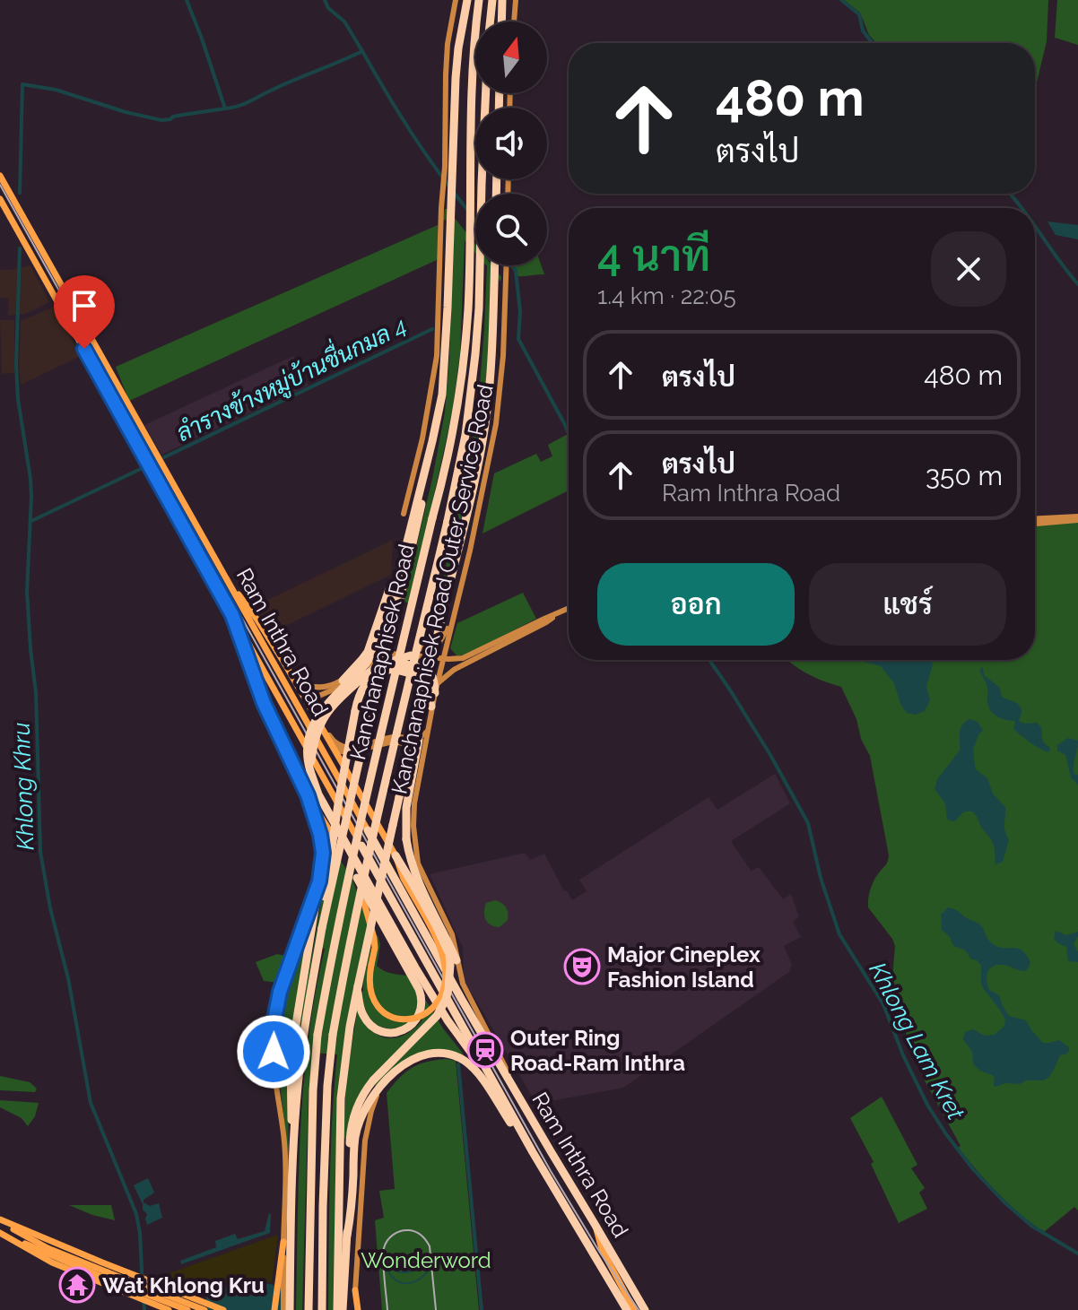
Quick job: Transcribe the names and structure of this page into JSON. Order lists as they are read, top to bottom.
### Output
{
  "streets": {
    "highway": ["Ram Inthra Road", "Kanchanaphisek Road"],
    "main road": ["Kanchanaphisek Road Outer Service Road"]
  },
  "crossings": [
    ["Kanchanaphisek Road Outer Service Road", "Ram Inthra Road"]
  ],
  "water": ["ลำรางข้างหมู่บ้านชื่นกมล 4", "Khlong Khru", "Khlong Lam Kret"],
  "parks": ["Wonderword"],
  "places": {
    "theatre": ["Major Cineplex Fashion Island"],
    "station": ["Outer Ring Road-Ram Inthra"],
    "temple": ["Wat Khlong Kru"]
  },
  "north": "top",
  "page": {
    "turn": ["480 m", "ตรงไป"],
    "heading": ["4 นาที", "1.4 km · 22:05"],
    "list": [
      {
        "name": "ตรงไป",
        "value": "480 m"
      },
      {
        "name": "ตรงไป",
        "note": "Ram Inthra Road",
        "value": "350 m"
      }
    ],
    "buttons": ["ออก", "แชร์"]
  }
}
